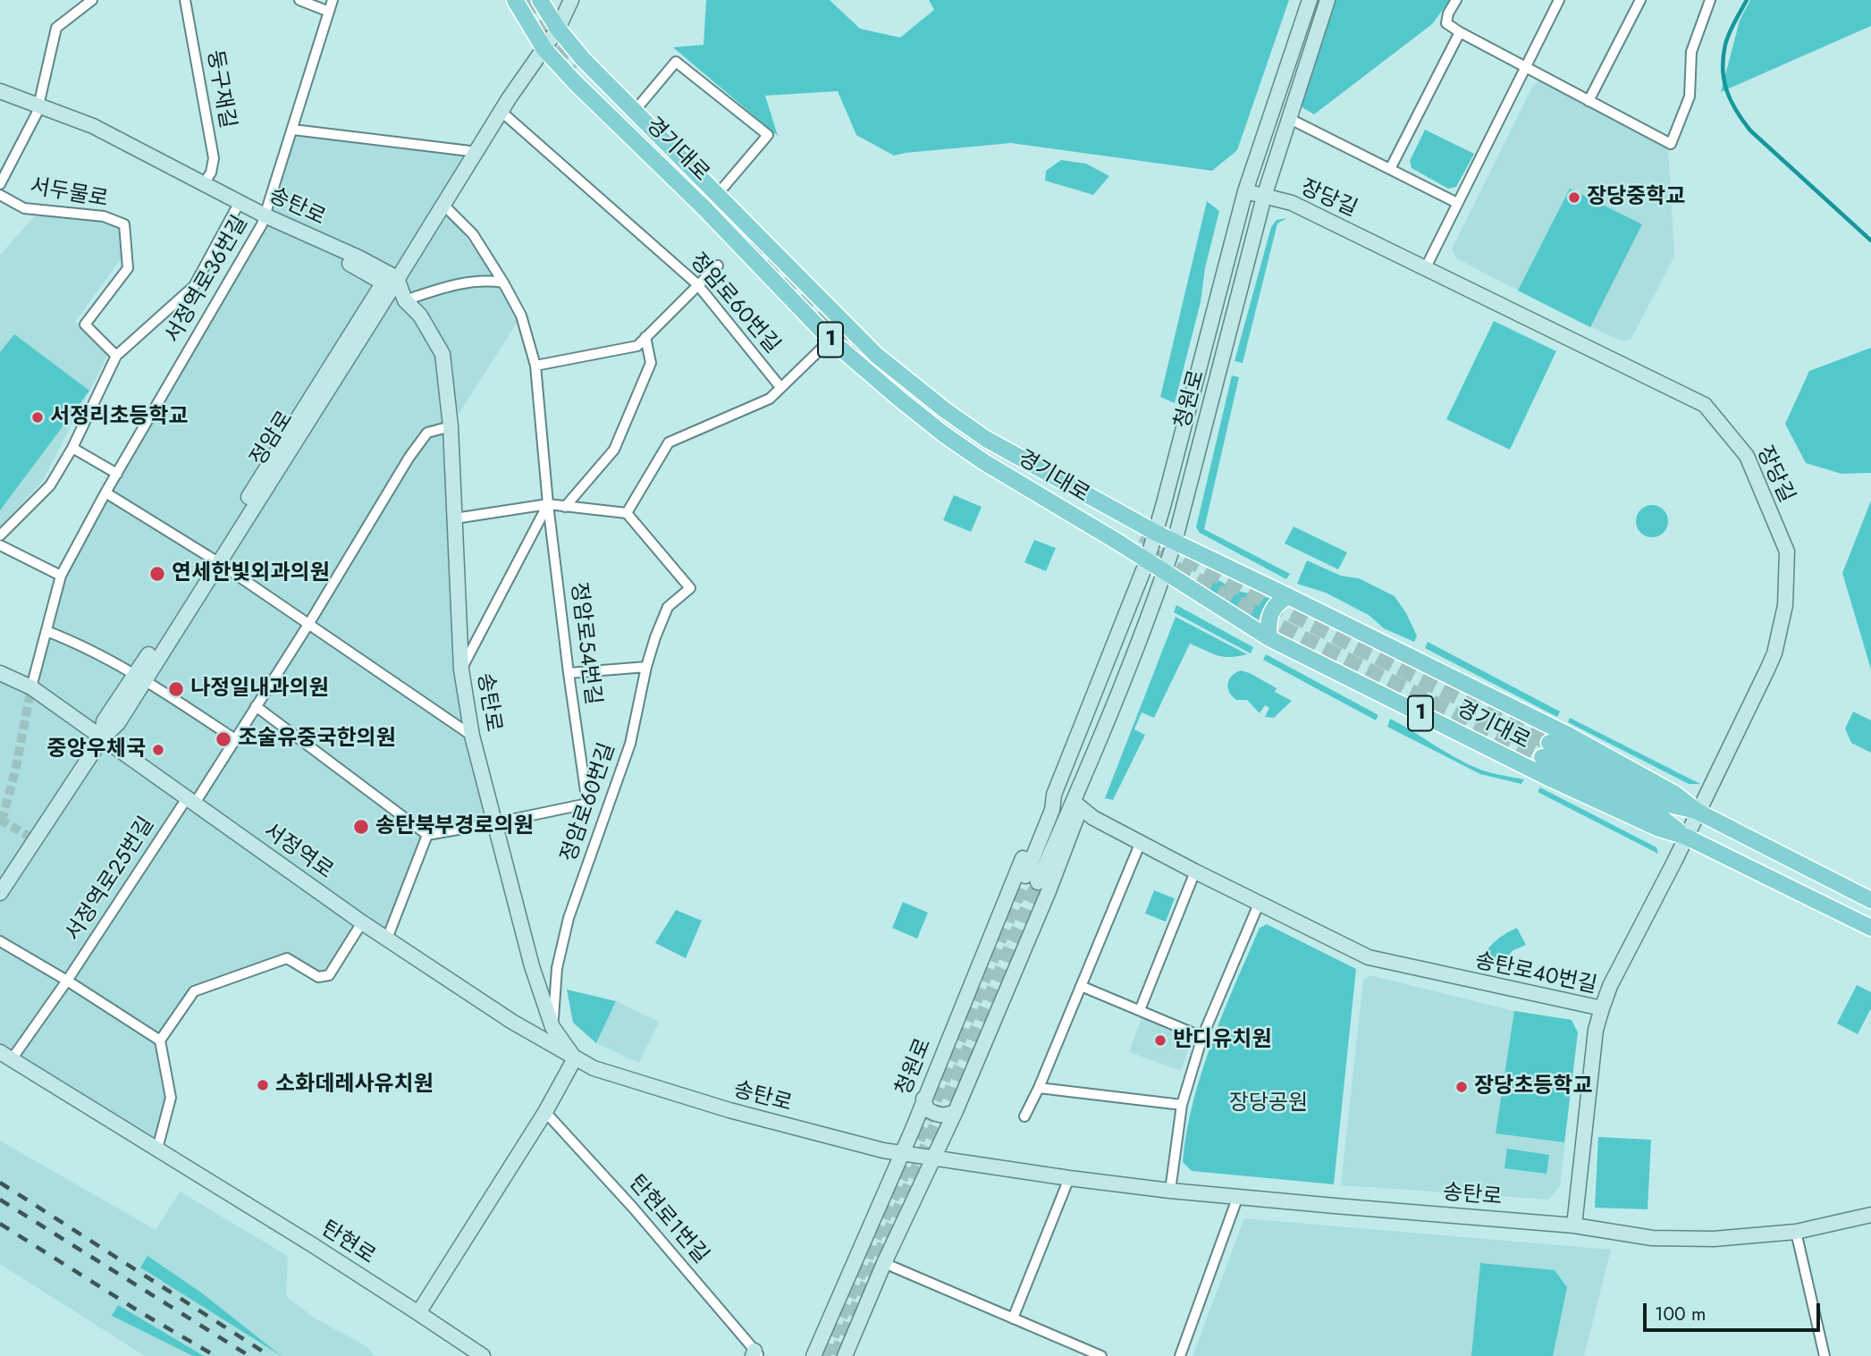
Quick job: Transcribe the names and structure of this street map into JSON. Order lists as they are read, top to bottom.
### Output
{
  "streets": {
    "main road": ["경기대로", "1"],
    "street": [
      "둥구재길",
      "서두물로",
      "장당길",
      "송탄로",
      "서정역로36번길",
      "정암로60번길",
      "청원로",
      "정암로",
      "정암로54번길",
      "서정역로",
      "서정역로25번길",
      "송탄로40번길",
      "탄현로1번길",
      "탄현로"
    ]
  },
  "crossings": [
    ["둥구재길", "송탄로"],
    ["경기대로", "장당길"],
    ["경기대로", "청원로"],
    ["경기대로", "정암로"],
    ["서두물로", "송탄로"],
    ["장당길", "청원로"],
    ["장당길", "송탄로40번길"],
    ["송탄로", "서정역로36번길"],
    ["송탄로", "정암로60번길"],
    ["송탄로", "청원로"],
    ["송탄로", "정암로"],
    ["송탄로", "정암로54번길"],
    ["송탄로", "서정역로"],
    ["송탄로", "서정역로25번길"],
    ["송탄로", "송탄로40번길"],
    ["서정역로36번길", "서정역로"],
    ["정암로60번길", "정암로"],
    ["청원로", "송탄로40번길"],
    ["정암로", "정암로54번길"],
    ["정암로", "서정역로"],
    ["서정역로", "서정역로25번길"],
    ["서정역로25번길", "탄현로"]
  ],
  "parks": ["장당공원"],
  "places": [
    "장당중학교",
    "서정리초등학교",
    "연세한빛외과의원",
    "나정일내과의원",
    "조술유중국한의원",
    "중앙우체국",
    "송탄북부경로의원",
    "반디유치원",
    "소화데레사유치원",
    "장당초등학교"
  ],
  "scale_bar": "100 m"
}
